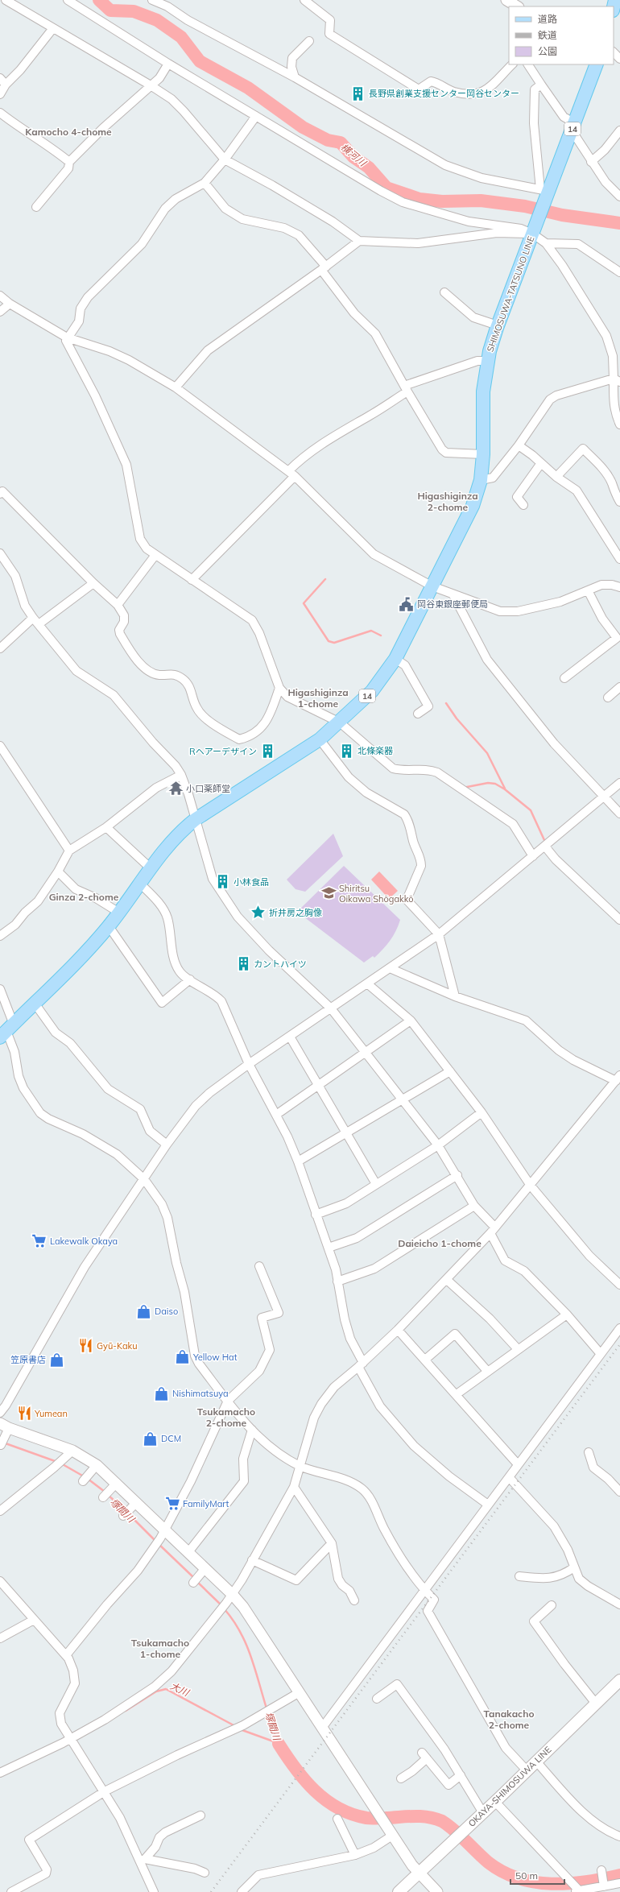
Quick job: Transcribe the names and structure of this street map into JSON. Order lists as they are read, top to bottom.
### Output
{
  "streets": {
    "main road": ["14", "SHIMOSUWA-TATSUNO LINE", "OKAYA-SHIMOSUWA LINE"]
  },
  "districts": [
    "Kamocho 4-chome",
    "Higashiginza 2-chome",
    "Higashiginza 1-chome",
    "Ginza 2-chome",
    "Daieicho 1-chome",
    "Tsukamacho 2-chome",
    "Tsukamacho 1-chome",
    "Tanakacho 2-chome"
  ],
  "water": ["横河川", "塚間川", "大川"],
  "places": {
    "building": [
      "長野県創業支援センター岡谷センター",
      "北條楽器",
      "Rヘアーデザイン",
      "小林食品",
      "カントハイツ"
    ],
    "public building": ["岡谷東銀座郵便局"],
    "temple": ["小口薬師堂"],
    "school or university": ["Shiritsu Oikawa Shōgakkō"],
    "place": ["折井房之胸像"],
    "supermarket": ["Lakewalk Okaya", "FamilyMart"],
    "shop": [
      "Daiso",
      "Yellow Hat",
      "笠原書店",
      "Nishimatsuya",
      "DCM"
    ],
    "restaurant": ["Gyū-Kaku", "Yumean"]
  },
  "legend": ["道路", "鉄道", "公園"],
  "scale_bar": "50 m"
}
